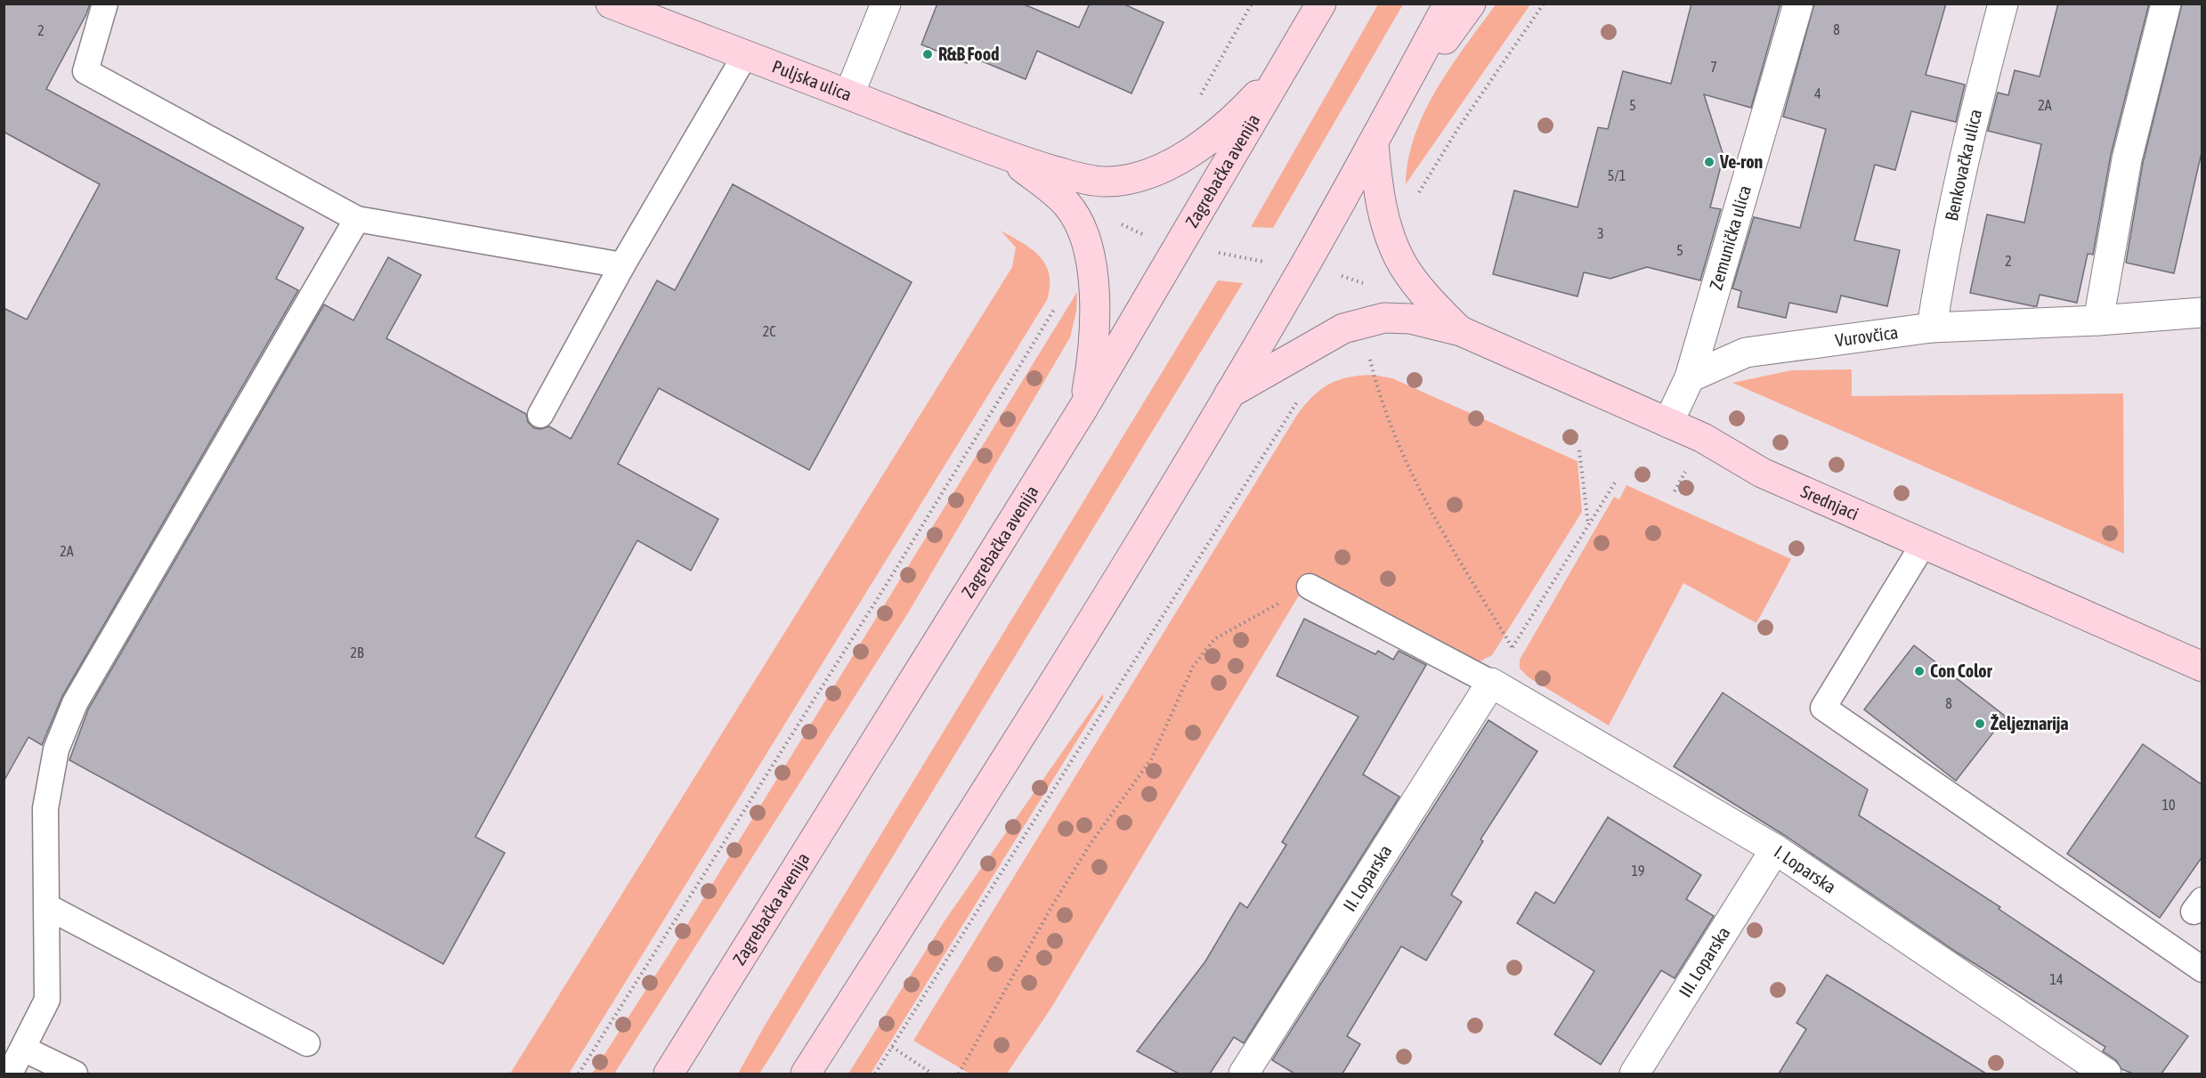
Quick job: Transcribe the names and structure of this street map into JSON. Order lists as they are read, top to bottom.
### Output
{
  "streets": {
    "main road": ["Puljska ulica", "Zagrebačka avenija", "Srednjaci"],
    "street": [
      "Benkovačka ulica",
      "Zemunička ulica",
      "Vurovčica",
      "I. Loparska",
      "II. Loparska",
      "III. Loparska"
    ]
  },
  "crossings": [
    ["Benkovačka ulica", "Vurovčica"],
    ["Zemunička ulica", "Vurovčica"],
    ["I. Loparska", "II. Loparska"],
    ["I. Loparska", "III. Loparska"]
  ],
  "places": [
    "R&B Food",
    "Ve-ron",
    "Con Color",
    "Željeznarija"
  ],
  "house_numbers": [
    "8",
    "2",
    "7",
    "4",
    "5",
    "2A",
    "5/1",
    "3",
    "5",
    "2",
    "2C",
    "2A",
    "2B",
    "8",
    "10",
    "19",
    "14"
  ]
}
